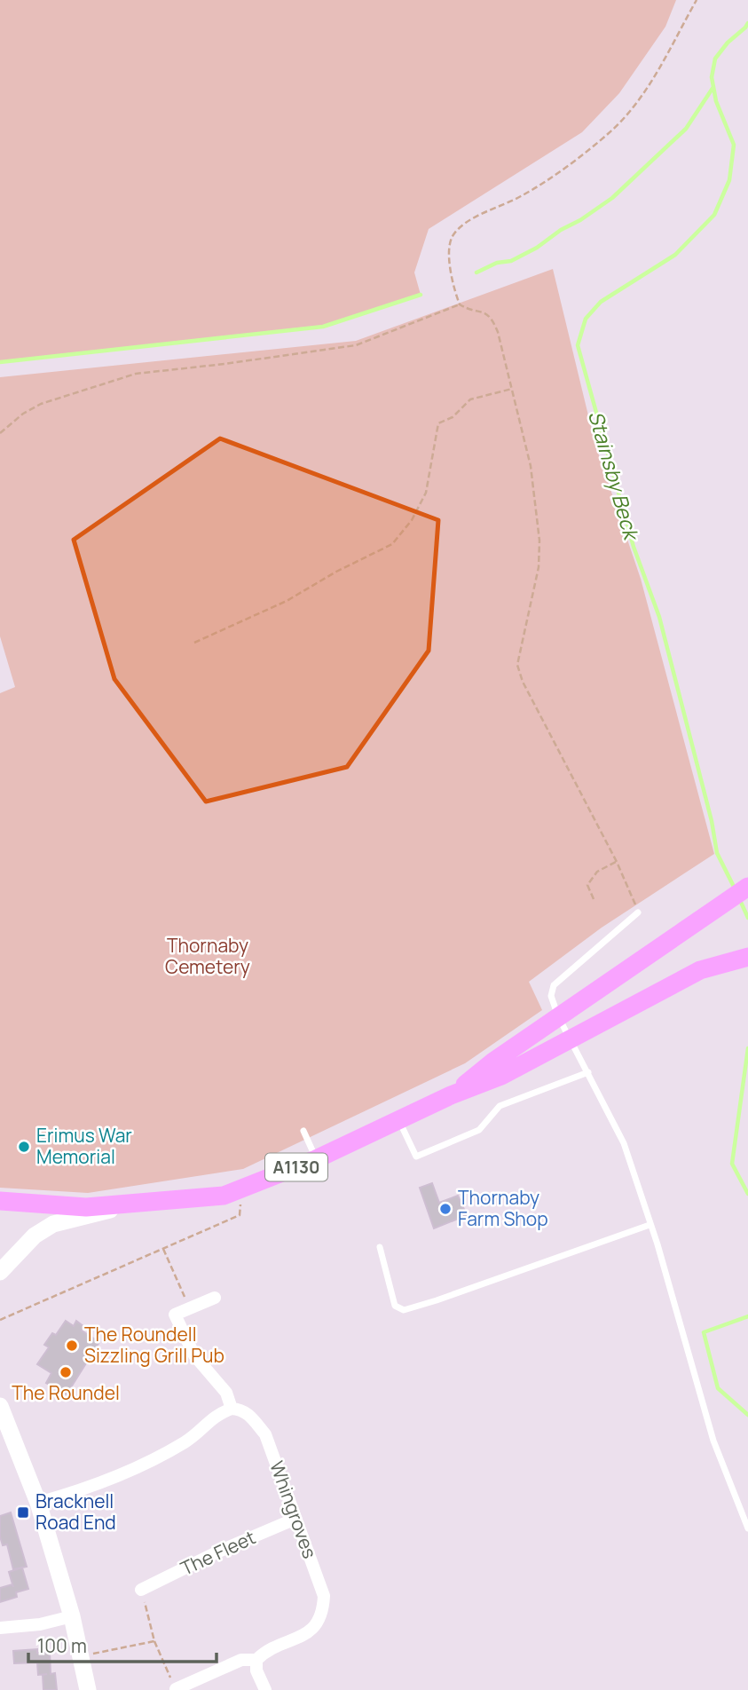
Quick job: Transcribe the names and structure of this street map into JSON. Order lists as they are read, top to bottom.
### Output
{
  "streets": {
    "main road": ["A1130"],
    "street": ["Whingroves", "The Fleet"]
  },
  "crossings": [
    ["Whingroves", "The Fleet"]
  ],
  "water": ["Stainsby Beck"],
  "parks": ["Thornaby Cemetery"],
  "places": {
    "other": [
      "Erimus War Memorial",
      "Thornaby Farm Shop",
      "The Roundell Sizzling Grill Pub",
      "The Roundel"
    ],
    "transit": ["Bracknell Road End"]
  },
  "scale_bar": "100 m"
}
